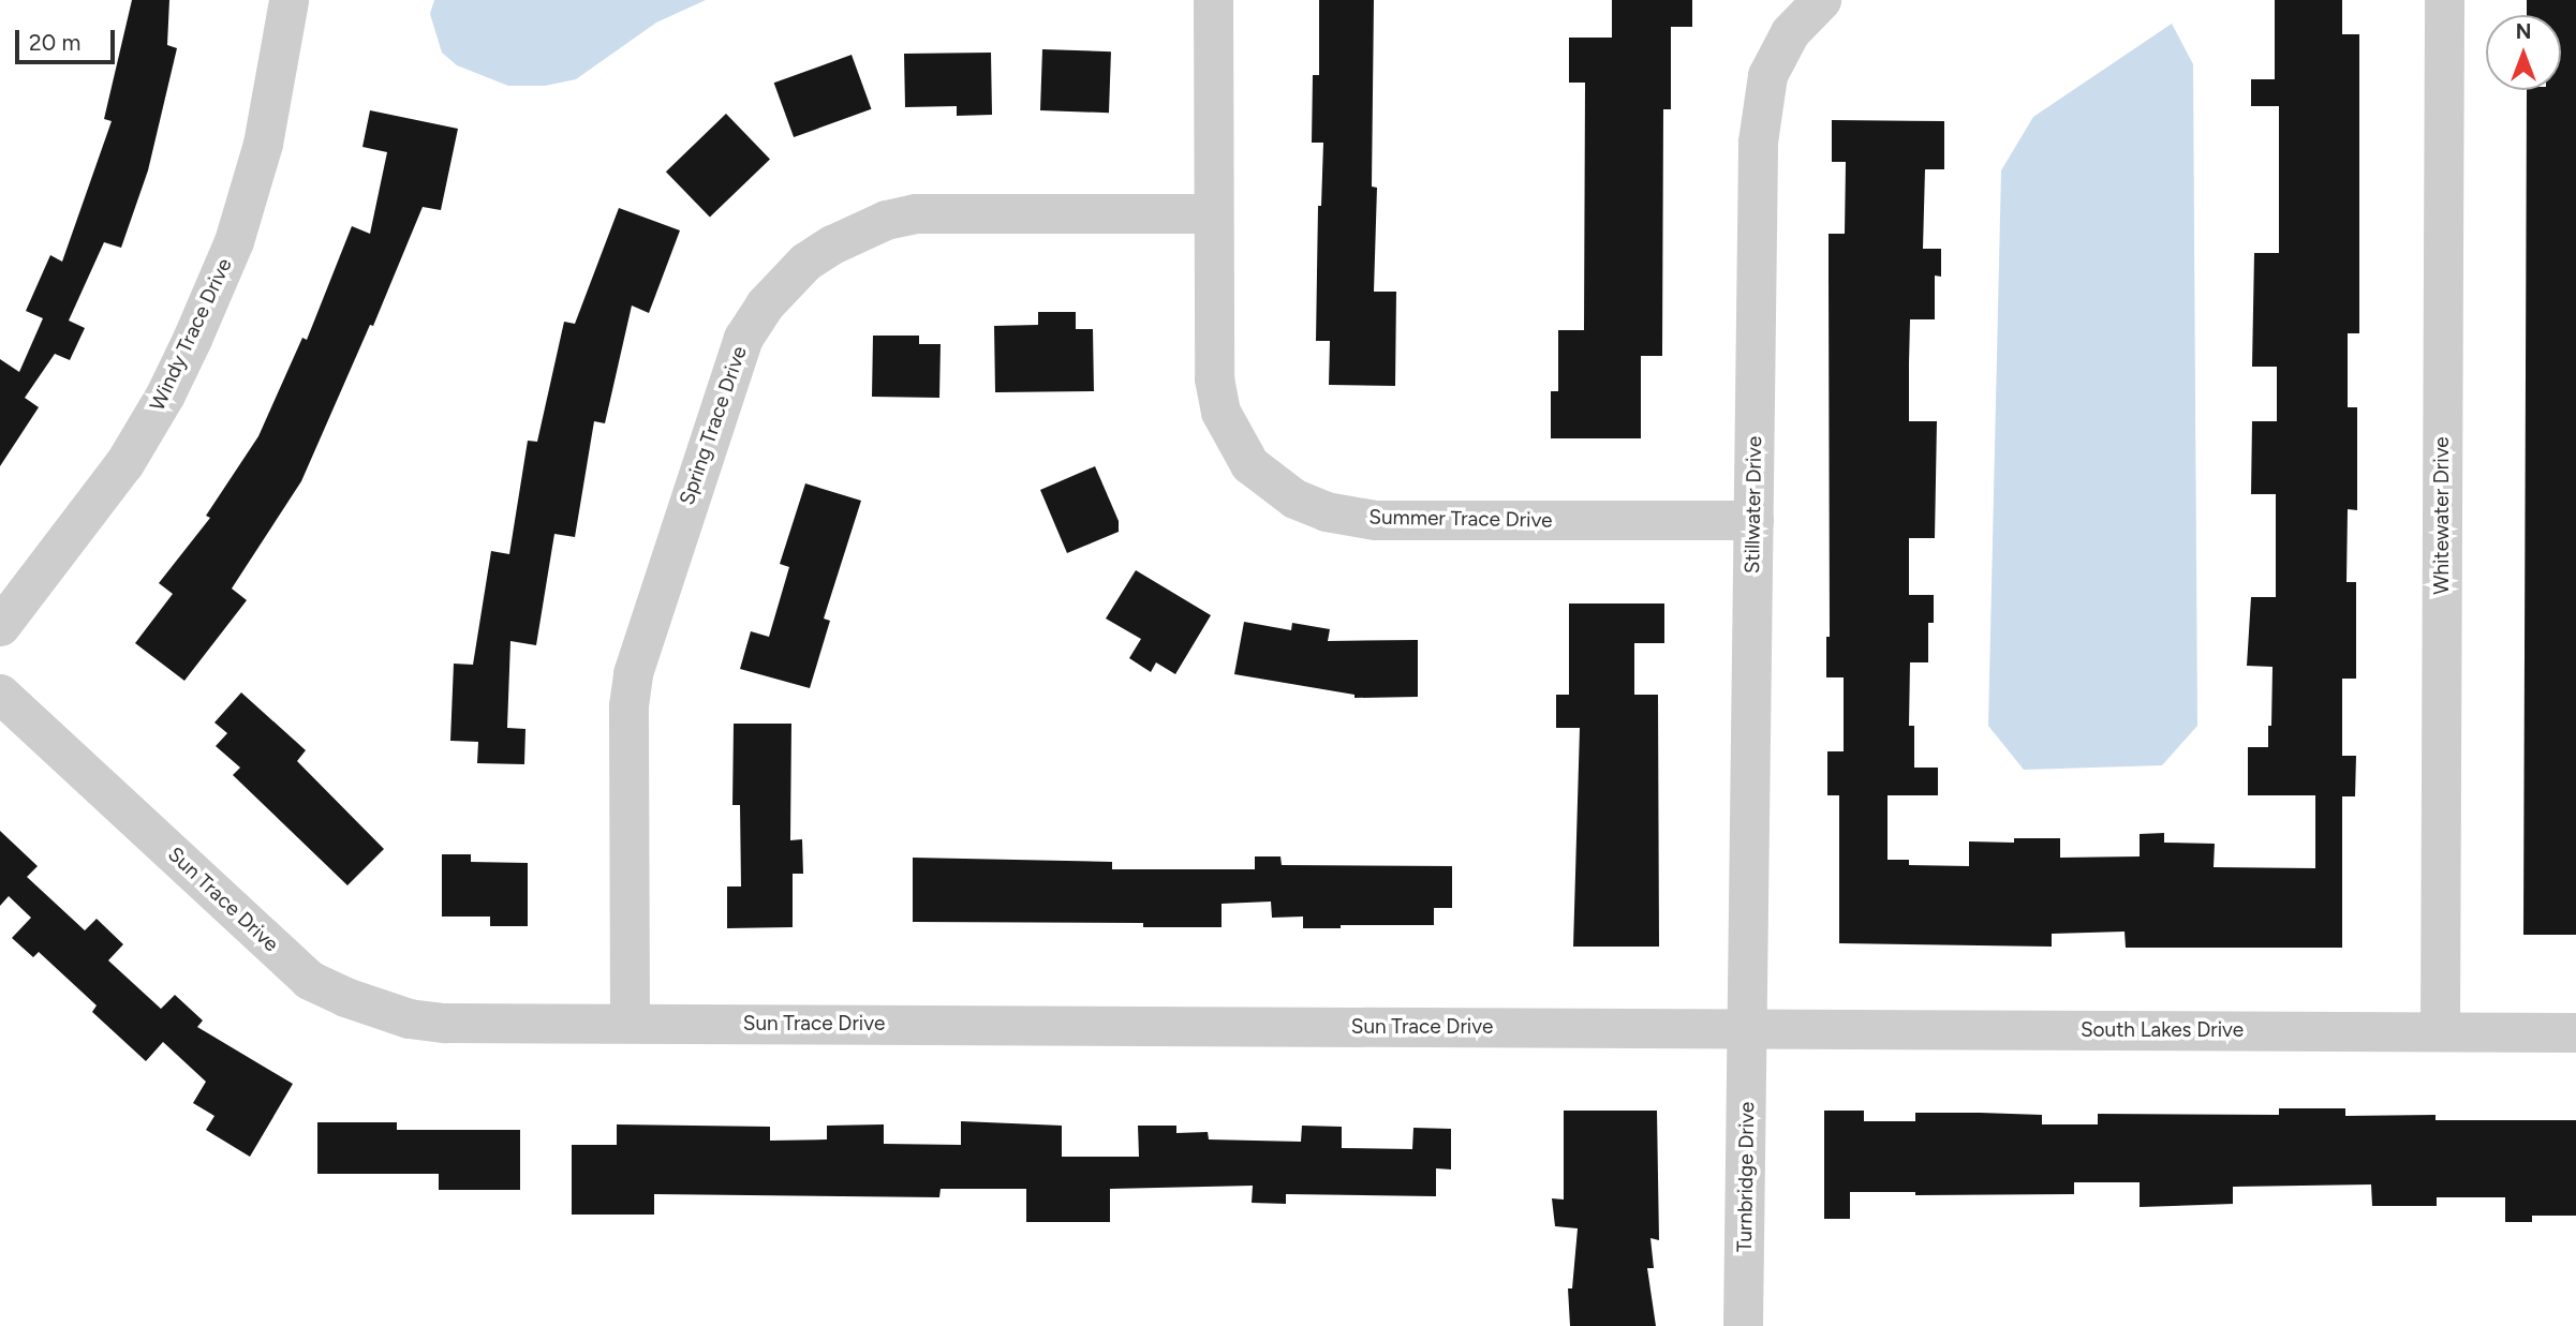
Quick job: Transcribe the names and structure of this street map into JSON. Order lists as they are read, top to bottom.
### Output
{
  "streets": {
    "street": [
      "Windy Trace Drive",
      "Spring Trace Drive",
      "Stillwater Drive",
      "Whitewater Drive",
      "Summer Trace Drive",
      "Sun Trace Drive",
      "South Lakes Drive",
      "Turnbridge Drive"
    ]
  },
  "crossings": [
    ["Spring Trace Drive", "Summer Trace Drive"],
    ["Spring Trace Drive", "Sun Trace Drive"],
    ["Stillwater Drive", "Summer Trace Drive"],
    ["Stillwater Drive", "Sun Trace Drive"],
    ["Stillwater Drive", "South Lakes Drive"],
    ["Stillwater Drive", "Turnbridge Drive"],
    ["Whitewater Drive", "South Lakes Drive"],
    ["Sun Trace Drive", "South Lakes Drive"],
    ["Sun Trace Drive", "Turnbridge Drive"],
    ["South Lakes Drive", "Turnbridge Drive"]
  ],
  "scale_bar": "20 m",
  "north": "top"
}
